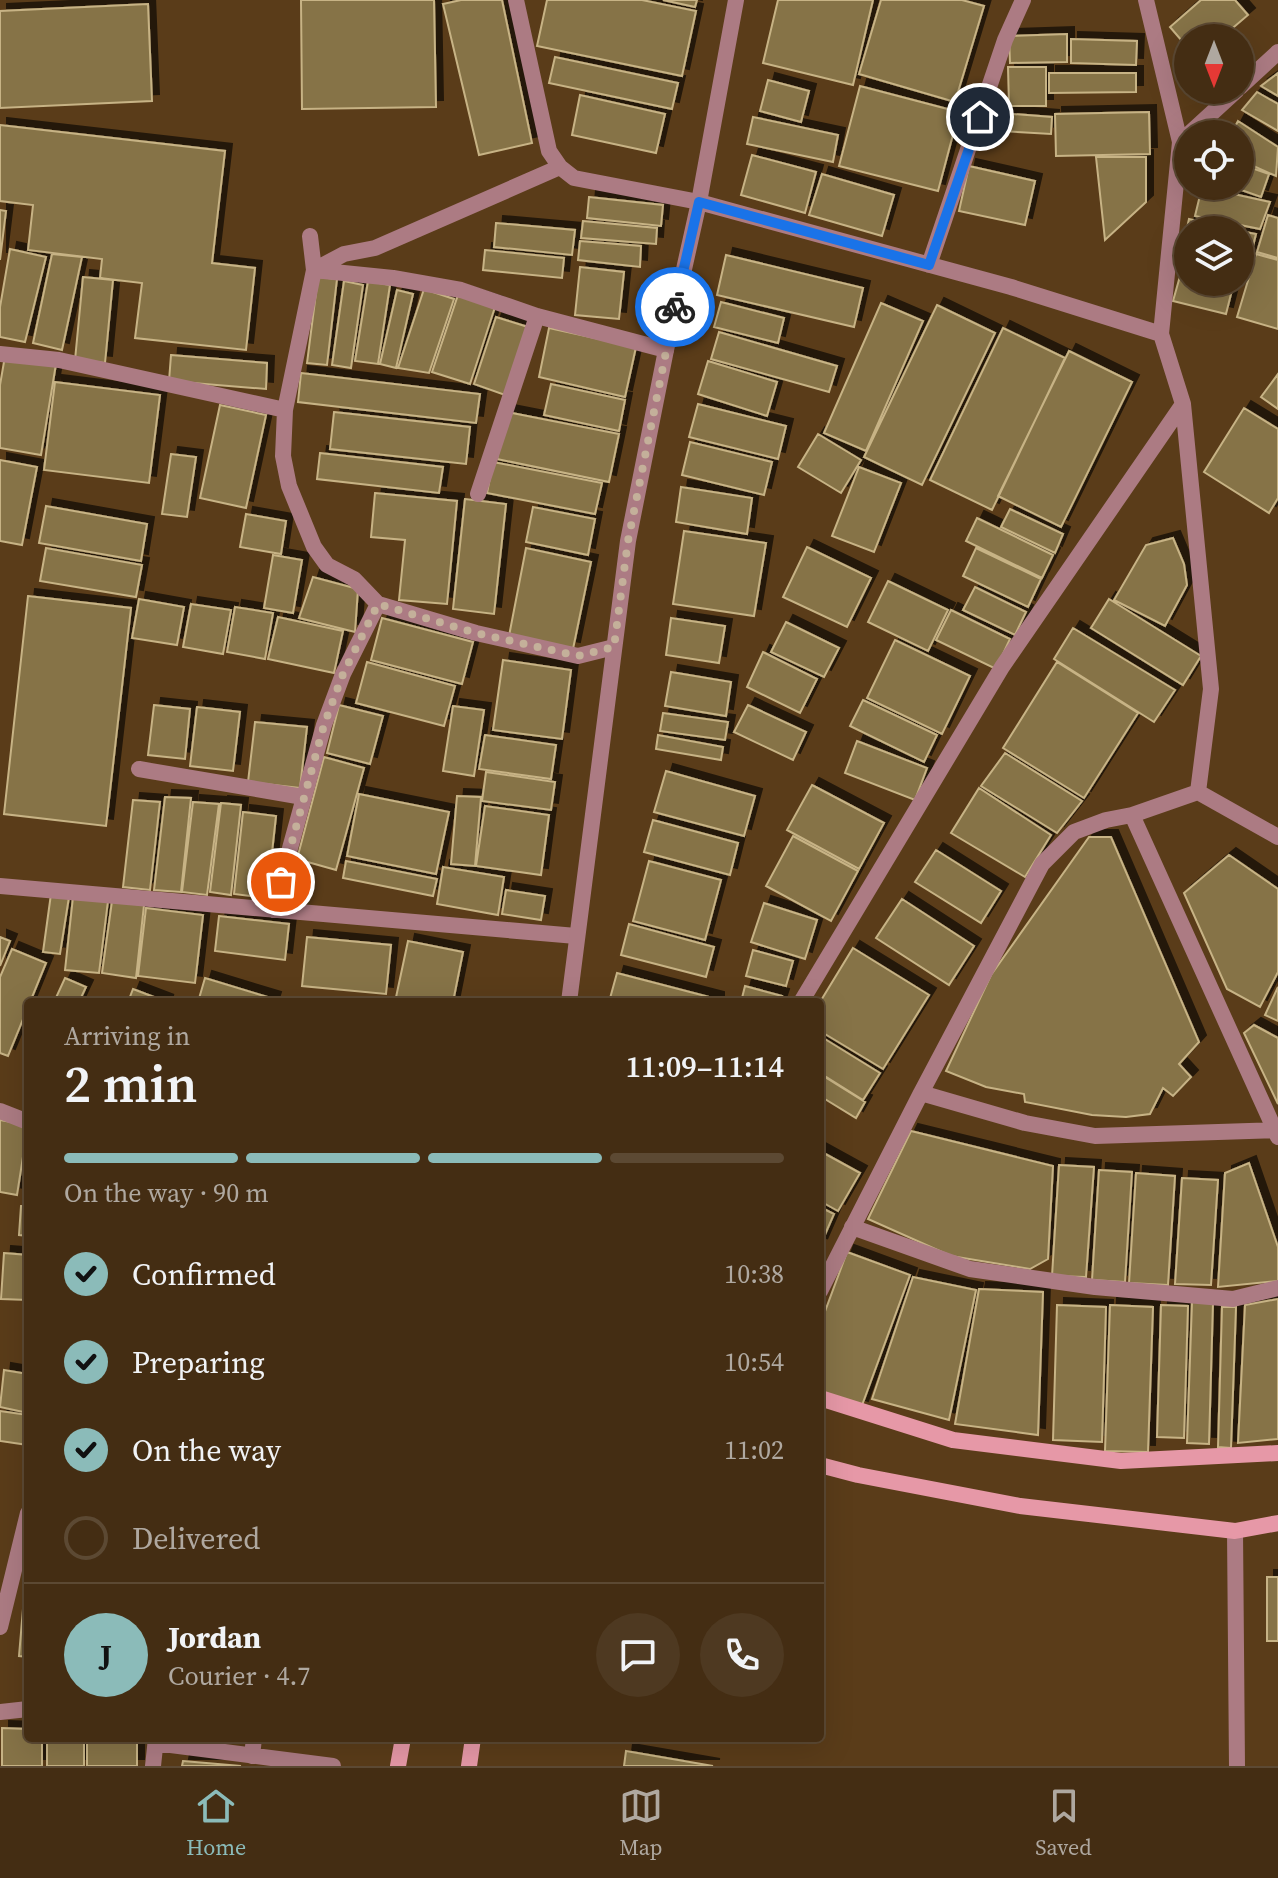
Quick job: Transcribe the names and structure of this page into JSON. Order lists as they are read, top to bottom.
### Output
{
  "north": "bottom",
  "page": {
    "heading": ["2 min", "Arriving in", "11:09–11:14"],
    "panel": ["Jordan", "Courier · 4.7"],
    "bar": "On the way · 90 m",
    "list": [
      ["Confirmed", "10:38"],
      ["Preparing", "10:54"],
      ["On the way", "11:02"],
      "Delivered"
    ],
    "round": "J",
    "tabs": ["Home", "Map", "Saved"]
  }
}
